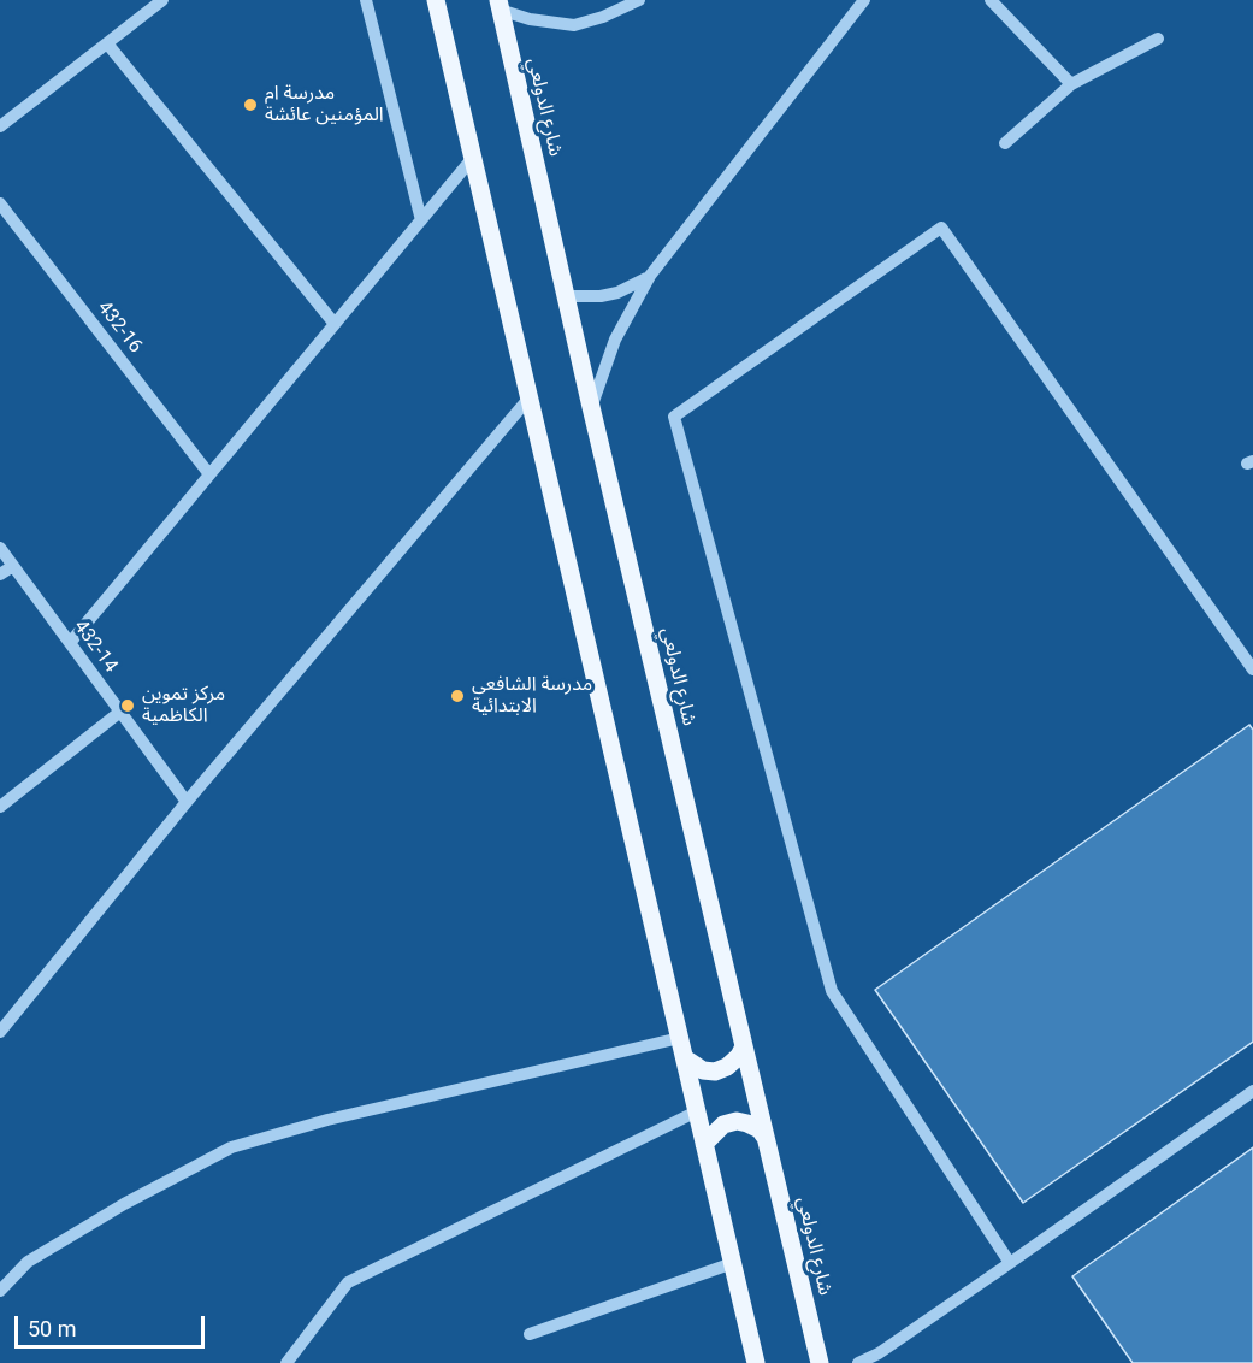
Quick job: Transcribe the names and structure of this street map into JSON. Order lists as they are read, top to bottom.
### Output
{
  "streets": {
    "main road": ["شارع الدولعي"],
    "street": ["432-16", "432-14"]
  },
  "places": ["مدرسة ام المؤمنين عائشة", "مدرسة الشافعي الابتدائية", "مركز تموين الكاظمية"],
  "scale_bar": "50 m"
}
